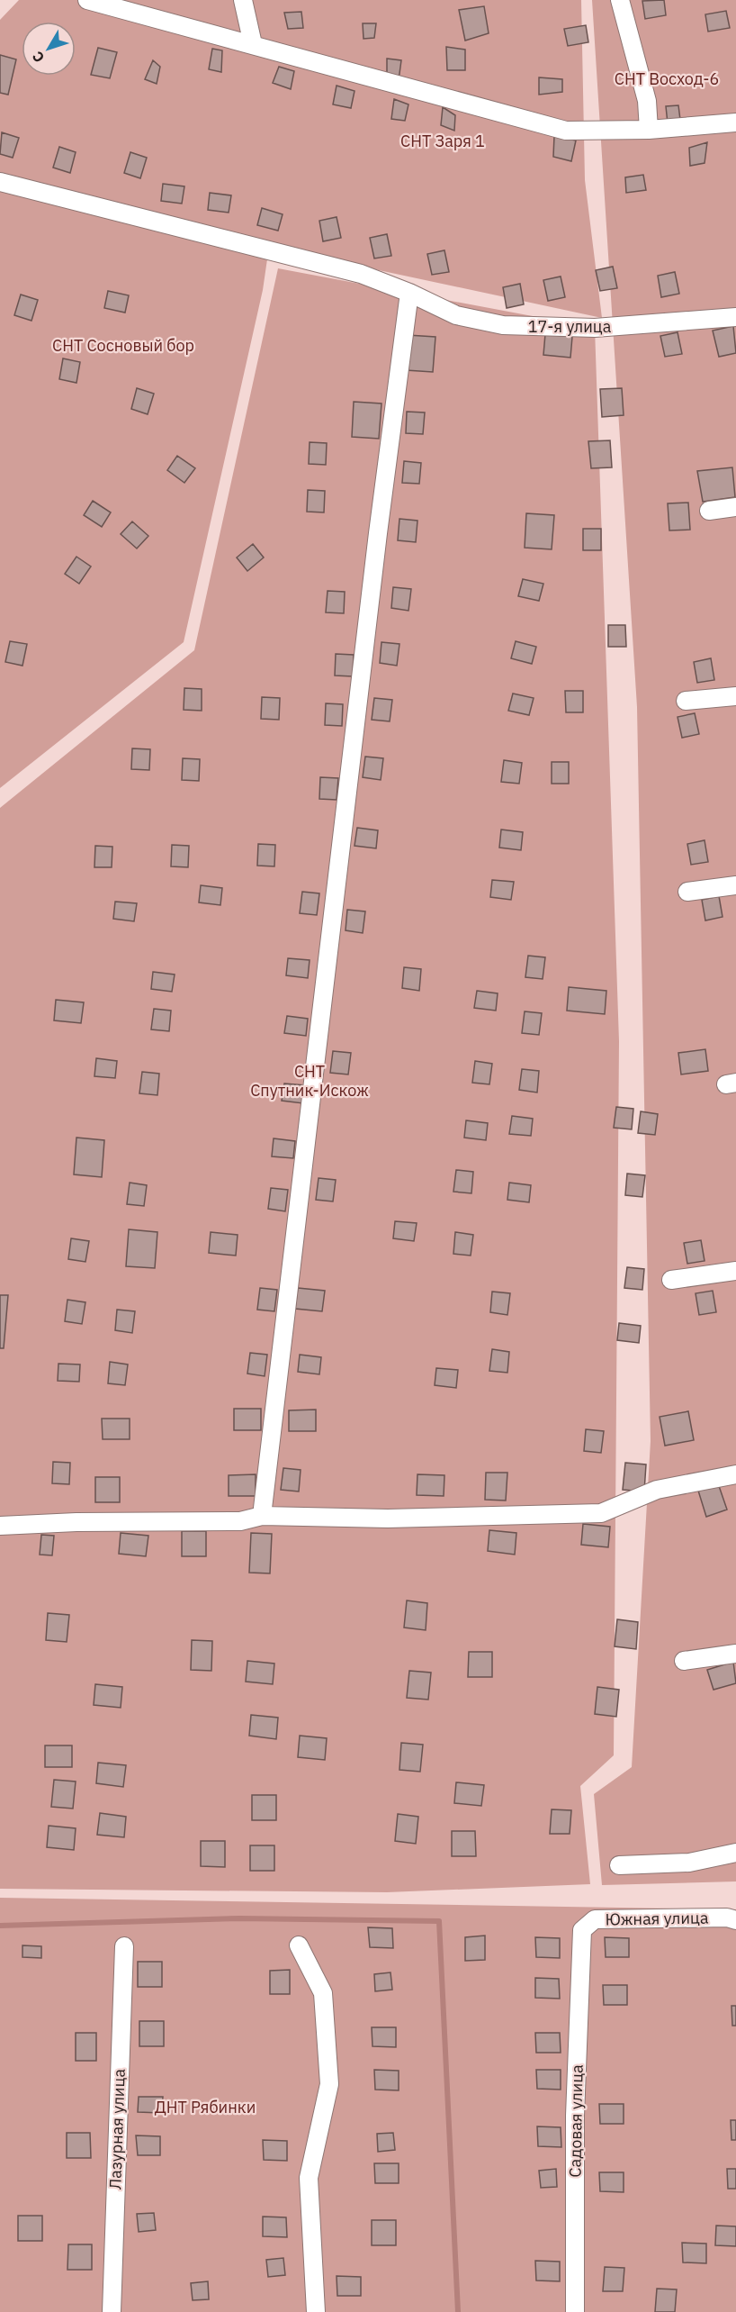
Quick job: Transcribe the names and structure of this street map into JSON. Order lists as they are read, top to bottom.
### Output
{
  "streets": {
    "street": [
      "17-я улица",
      "Южная улица",
      "Садовая улица",
      "Лазурная улица"
    ]
  },
  "crossings": [
    ["Южная улица", "Садовая улица"]
  ],
  "parks": [
    "СНТ Восход-6",
    "СНТ Заря 1",
    "СНТ Сосновый бор",
    "СНТ Спутник-Искож",
    "ДНТ Рябинки"
  ],
  "north": "bottom left"
}
